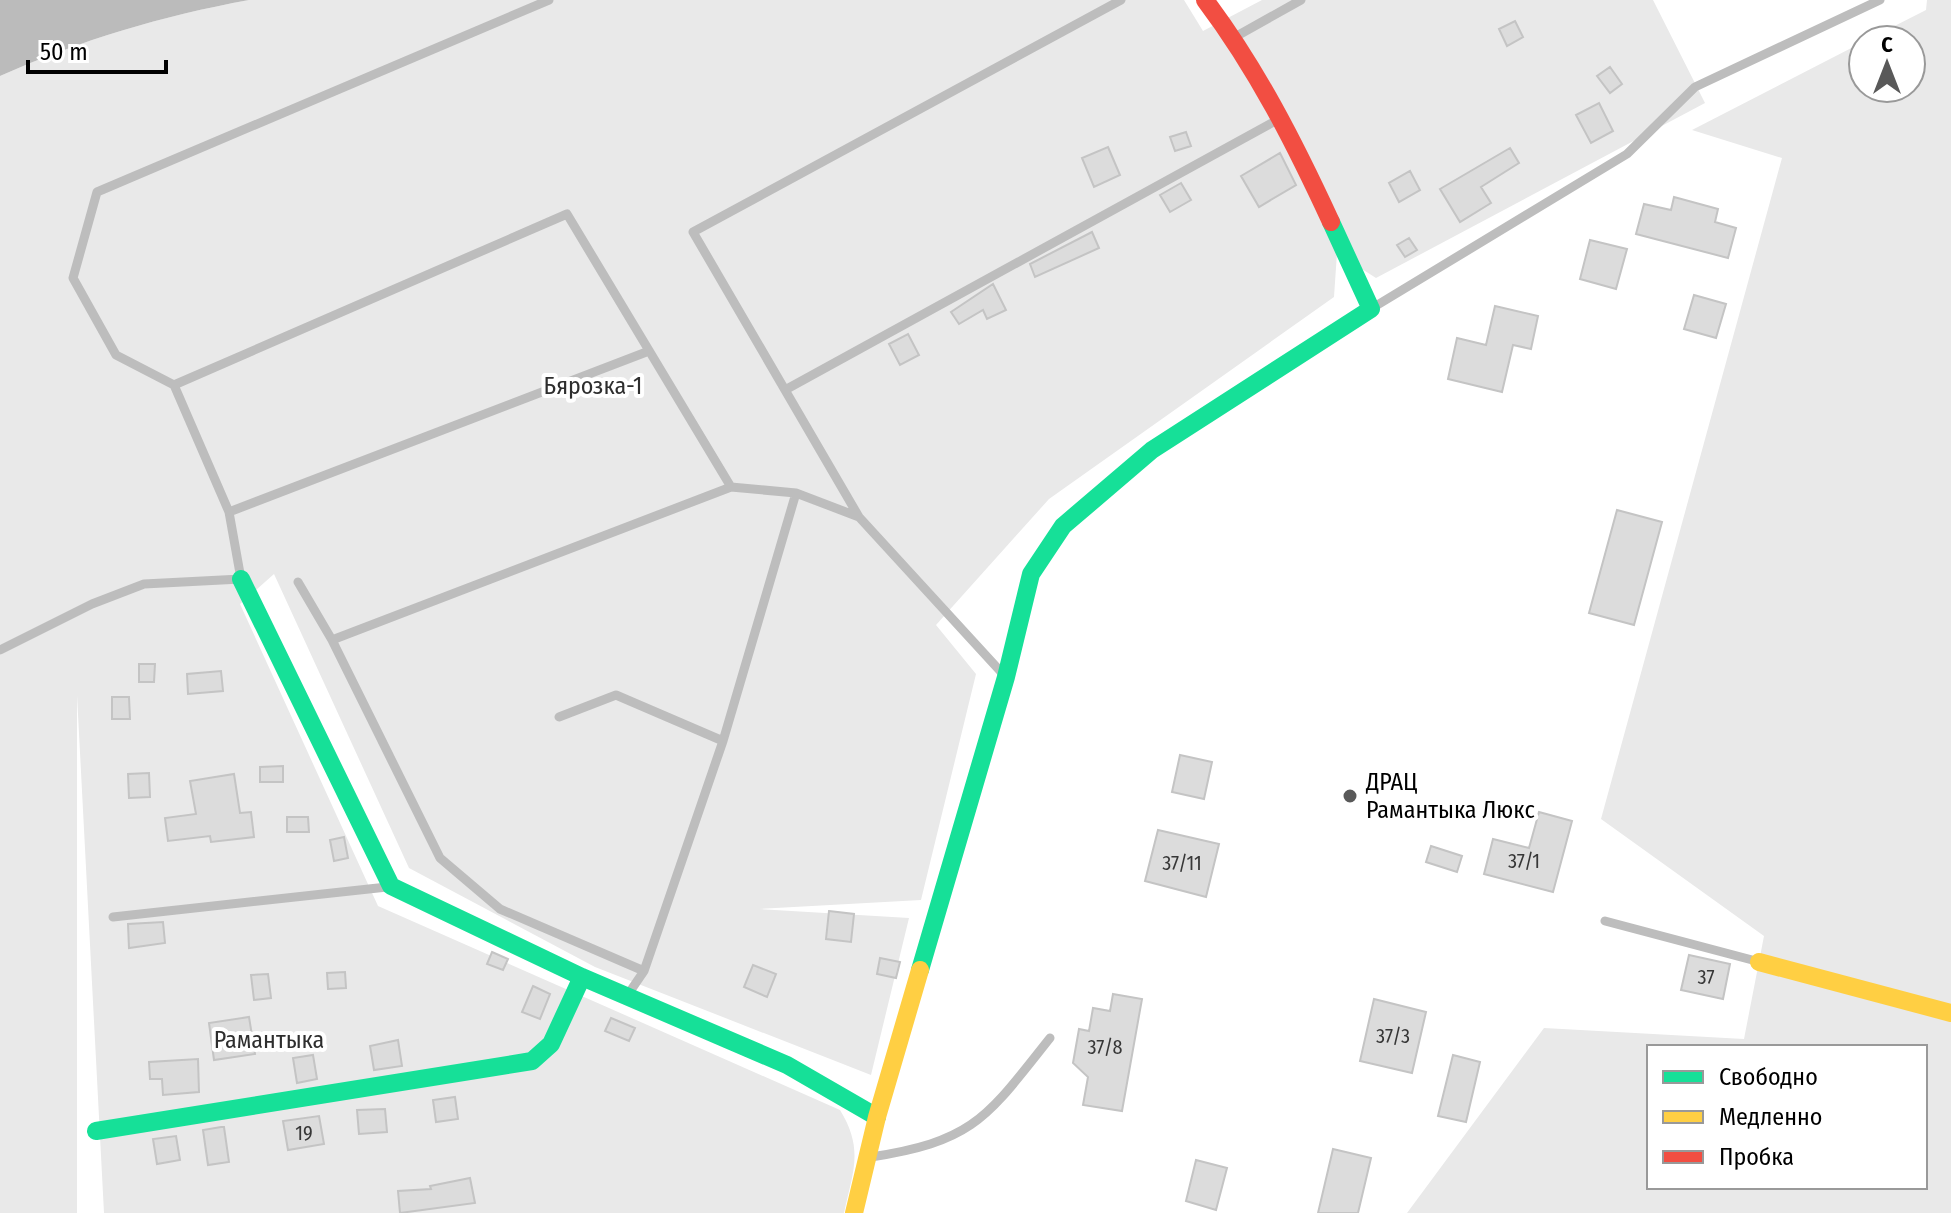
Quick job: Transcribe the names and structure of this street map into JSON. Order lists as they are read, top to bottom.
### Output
{
  "parks": ["Бярозка-1", "Рамантыка"],
  "places": ["ДРАЦ Рамантыка Люкс"],
  "house_numbers": [
    "37/1",
    "37/11",
    "37",
    "37/3",
    "37/8",
    "19"
  ],
  "legend": ["Свободно", "Медленно", "Пробка"],
  "scale_bar": "50 m",
  "north": "top"
}
